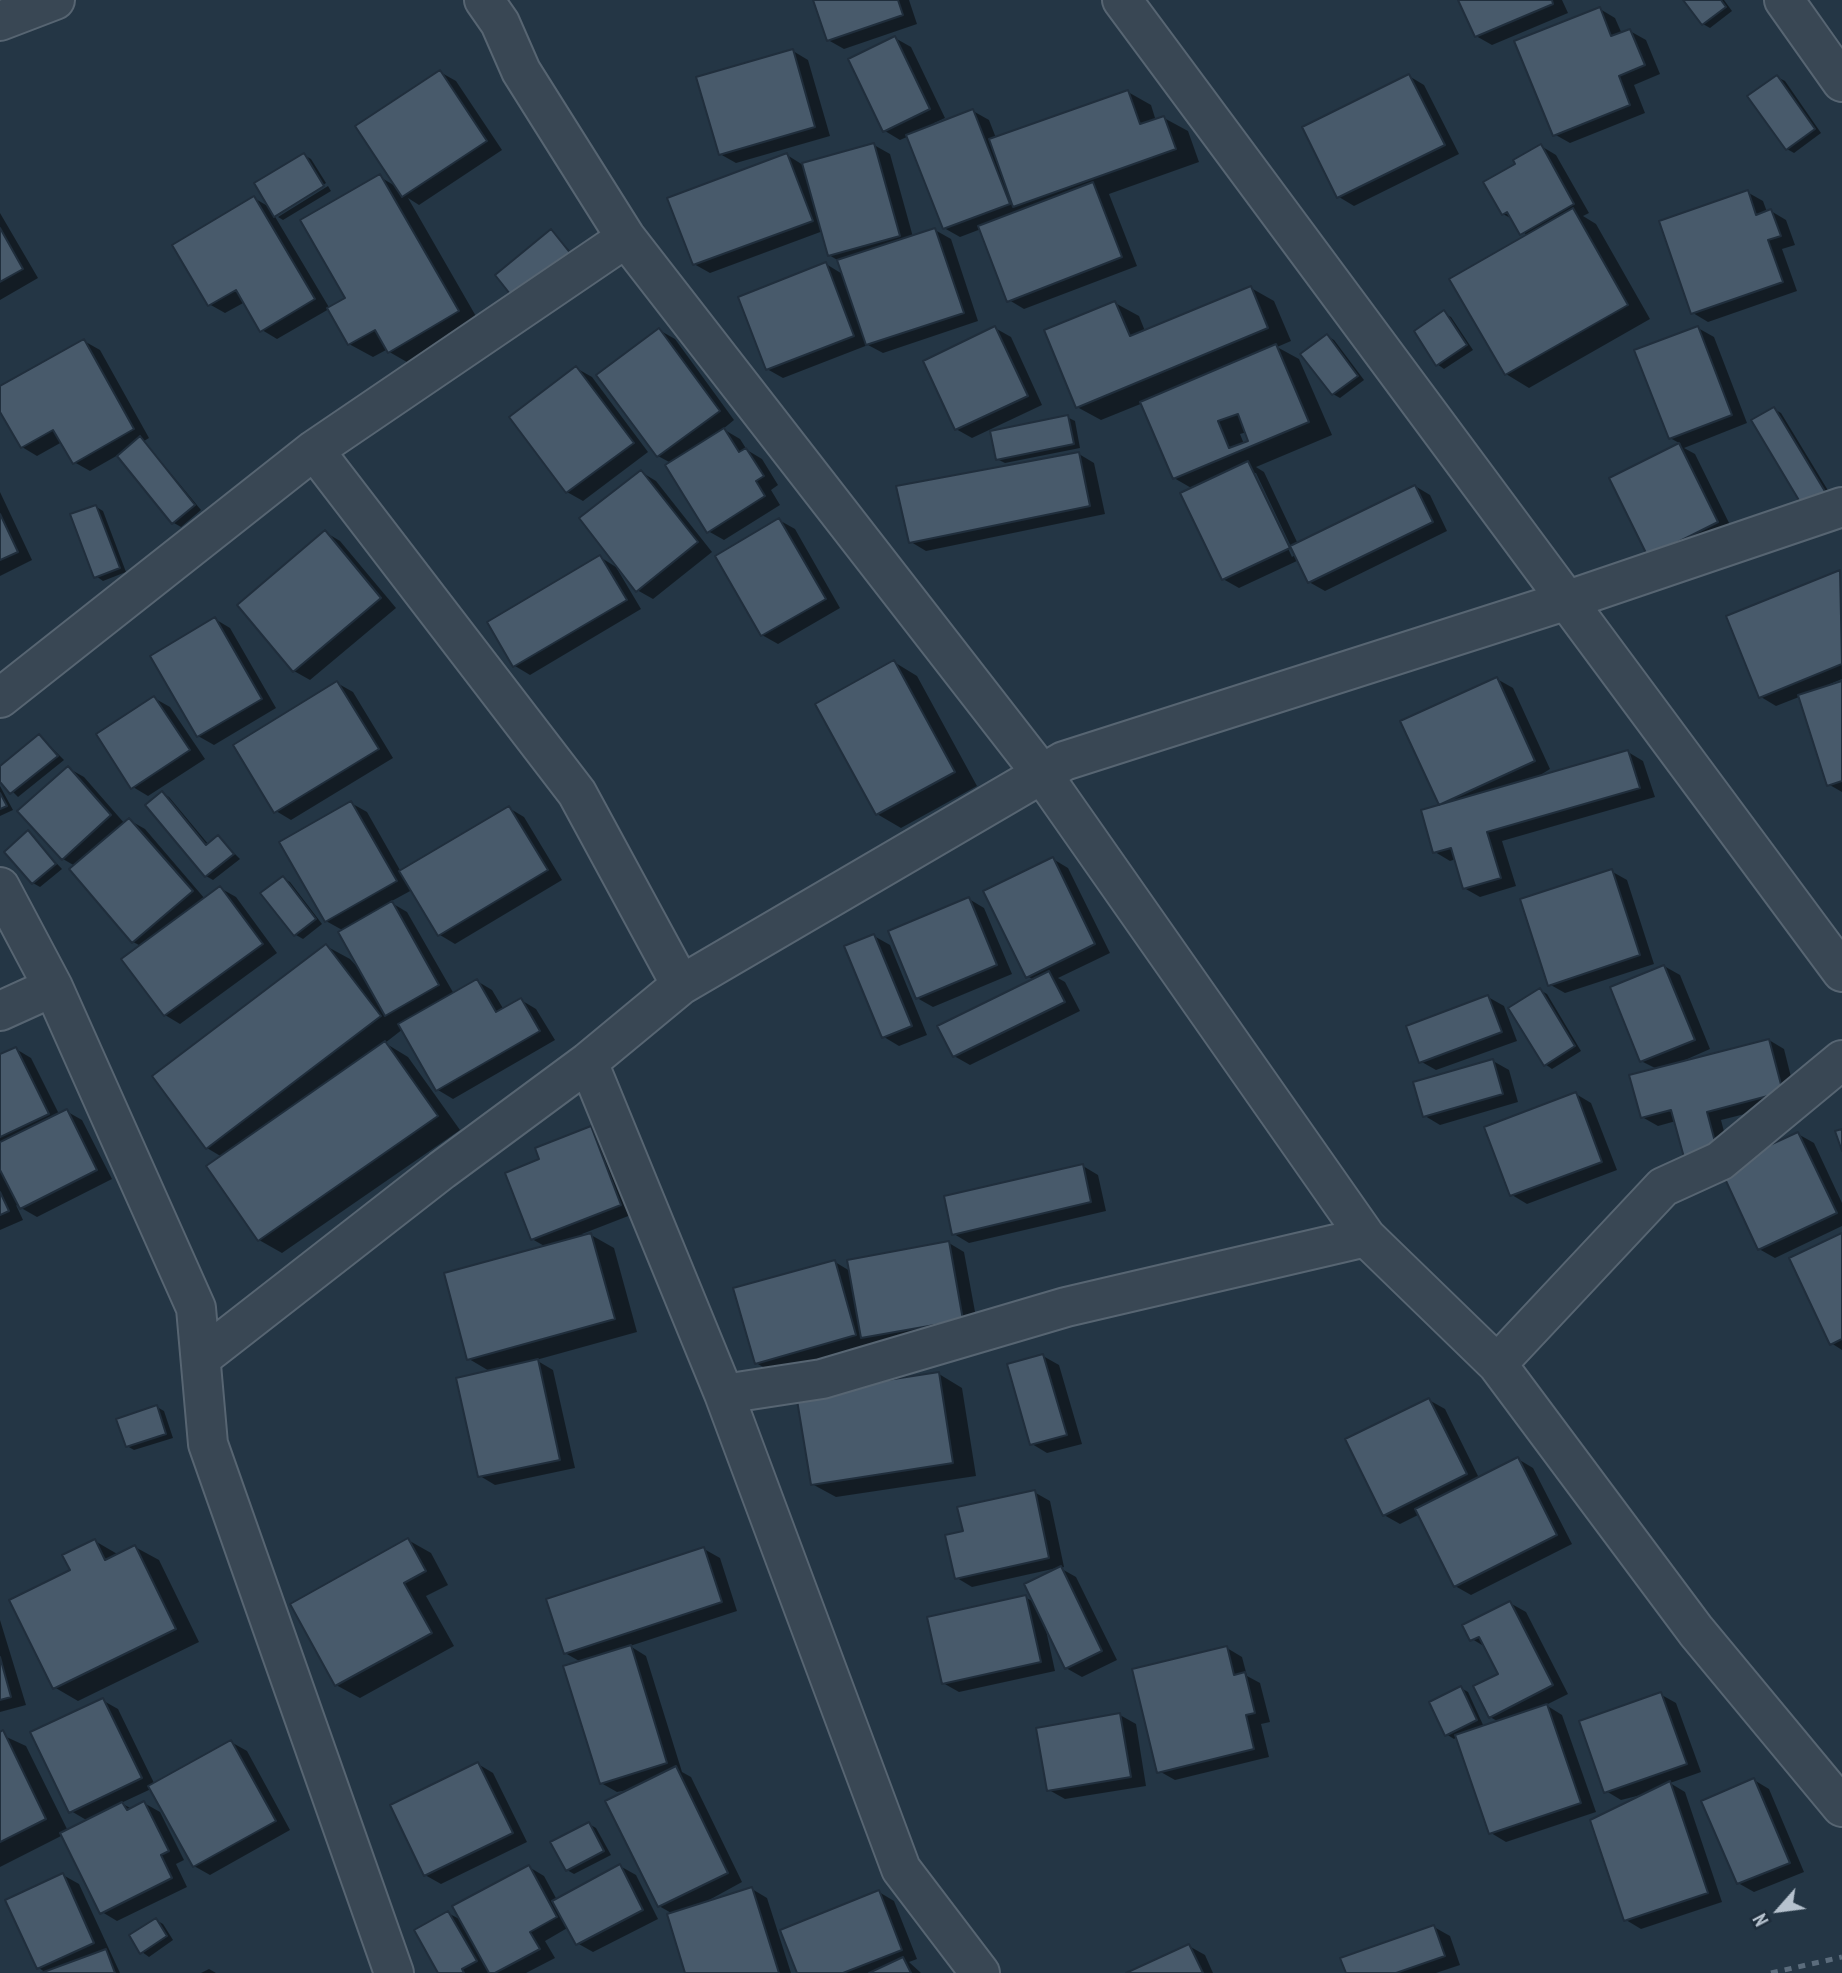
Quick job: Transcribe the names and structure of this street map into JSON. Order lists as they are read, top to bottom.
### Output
{
  "north": "bottom left"
}
